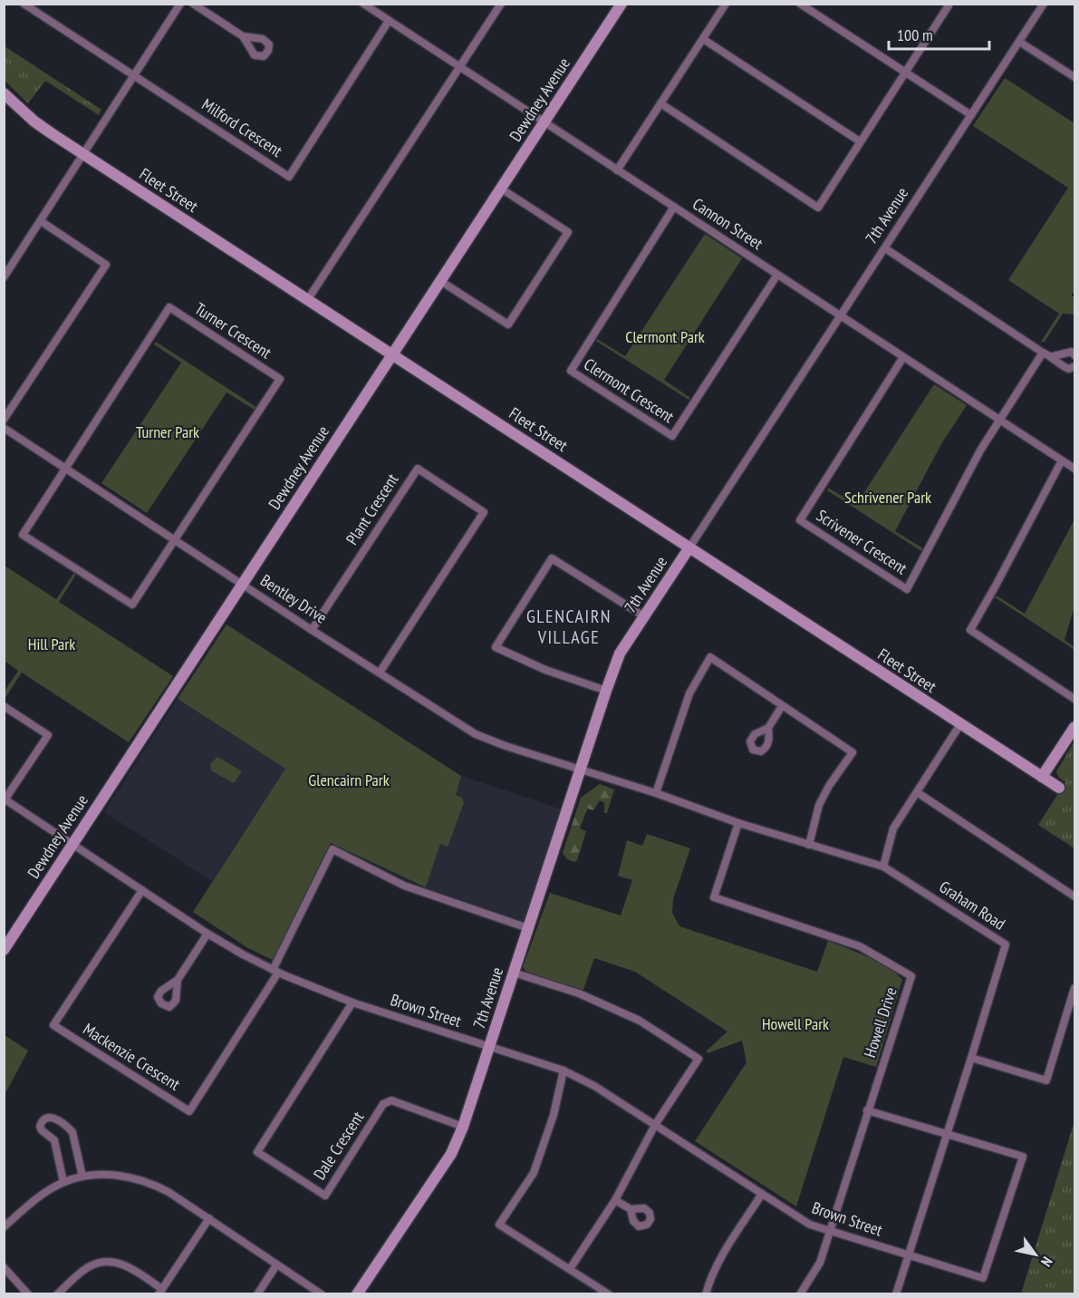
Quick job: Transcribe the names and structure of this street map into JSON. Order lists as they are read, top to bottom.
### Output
{
  "streets": {
    "street": [
      "Dewdney Avenue",
      "Milford Crescent",
      "Fleet Street",
      "7th Avenue",
      "Cannon Street",
      "Turner Crescent",
      "Clermont Crescent",
      "Plant Crescent",
      "Scrivener Crescent",
      "Bentley Drive",
      "Graham Road",
      "Brown Street",
      "Howell Drive",
      "Mackenzie Crescent",
      "Dale Crescent"
    ]
  },
  "crossings": [
    ["Dewdney Avenue", "Fleet Street"],
    ["Dewdney Avenue", "Cannon Street"],
    ["Dewdney Avenue", "Bentley Drive"],
    ["Dewdney Avenue", "Brown Street"],
    ["Milford Crescent", "Cannon Street"],
    ["Fleet Street", "7th Avenue"],
    ["7th Avenue", "Cannon Street"],
    ["7th Avenue", "Bentley Drive"],
    ["7th Avenue", "Graham Road"],
    ["7th Avenue", "Brown Street"],
    ["7th Avenue", "Dale Crescent"],
    ["Cannon Street", "Clermont Crescent"],
    ["Cannon Street", "Scrivener Crescent"],
    ["Turner Crescent", "Bentley Drive"],
    ["Plant Crescent", "Bentley Drive"],
    ["Bentley Drive", "Graham Road"],
    ["Graham Road", "Brown Street"],
    ["Graham Road", "Howell Drive"],
    ["Brown Street", "Howell Drive"],
    ["Brown Street", "Mackenzie Crescent"],
    ["Brown Street", "Dale Crescent"]
  ],
  "districts": ["GLENCAIRN VILLAGE"],
  "parks": [
    "Clermont Park",
    "Turner Park",
    "Schrivener Park",
    "Hill Park",
    "Glencairn Park",
    "Howell Park"
  ],
  "scale_bar": "100 m",
  "north": "bottom right"
}
